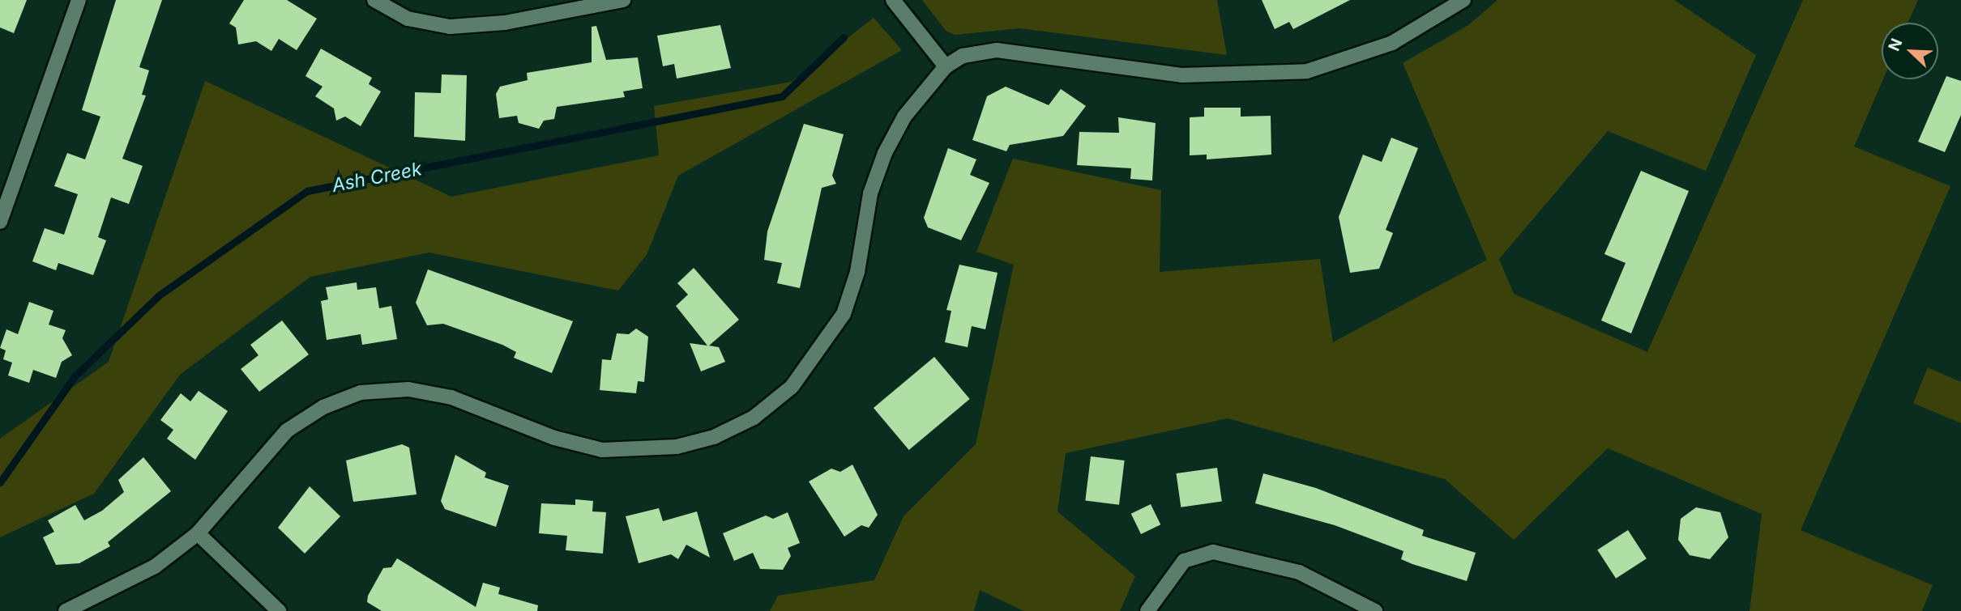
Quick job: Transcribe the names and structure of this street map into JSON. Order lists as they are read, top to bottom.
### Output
{
  "water": ["Ash Creek"],
  "north": "top left"
}
